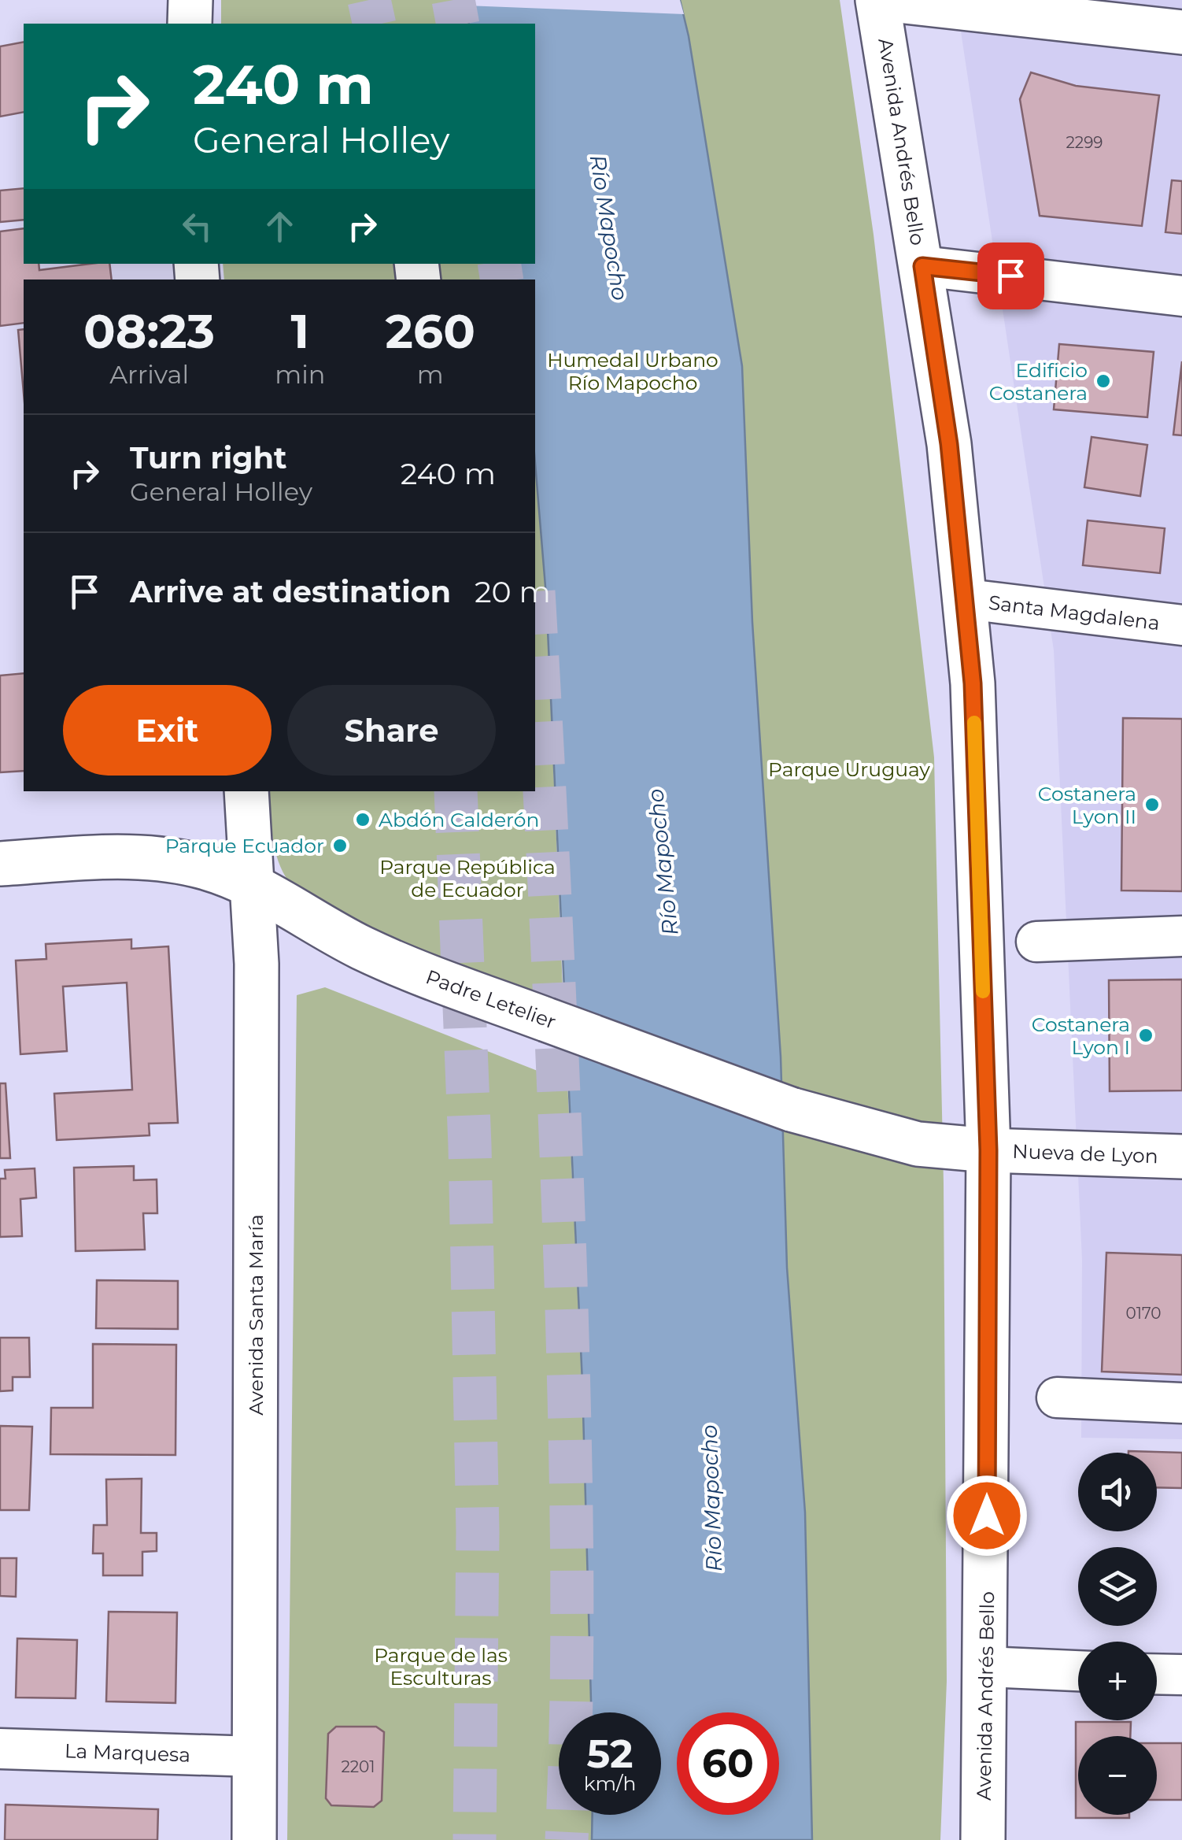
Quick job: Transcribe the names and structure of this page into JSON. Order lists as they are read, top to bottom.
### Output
{
  "streets": {
    "main road": [
      "Avenida Andrés Bello",
      "Padre Letelier",
      "Nueva de Lyon",
      "Avenida Santa María"
    ],
    "street": ["Santa Magdalena", "La Marquesa"]
  },
  "crossings": [
    ["Avenida Andrés Bello", "Santa Magdalena"],
    ["Avenida Andrés Bello", "Padre Letelier"],
    ["Avenida Andrés Bello", "Nueva de Lyon"],
    ["Padre Letelier", "Nueva de Lyon"],
    ["Padre Letelier", "Avenida Santa María"],
    ["Avenida Santa María", "La Marquesa"]
  ],
  "water": ["Río Mapocho"],
  "parks": [
    "Humedal Urbano Río Mapocho",
    "Parque Uruguay",
    "Parque República de Ecuador",
    "Parque de las Esculturas"
  ],
  "places": [
    "Edificio Costanera",
    "Costanera Lyon II",
    "Abdón Calderón",
    "Parque Ecuador",
    "Costanera Lyon I"
  ],
  "house_numbers": ["2299", "0170", "2201"],
  "page": {
    "turn": ["240 m", "General Holley"],
    "eta": [
      "08:23",
      "Arrival",
      "1",
      "min",
      "260",
      "m"
    ],
    "list": [
      {
        "name": "Turn right",
        "note": "General Holley",
        "value": "240 m"
      },
      {
        "name": "Arrive at destination",
        "value": "20 m"
      }
    ],
    "buttons": ["Exit", "Share"],
    "map_buttons": ["+", "−"],
    "speed": "52 km/h",
    "limit": "60"
  }
}
